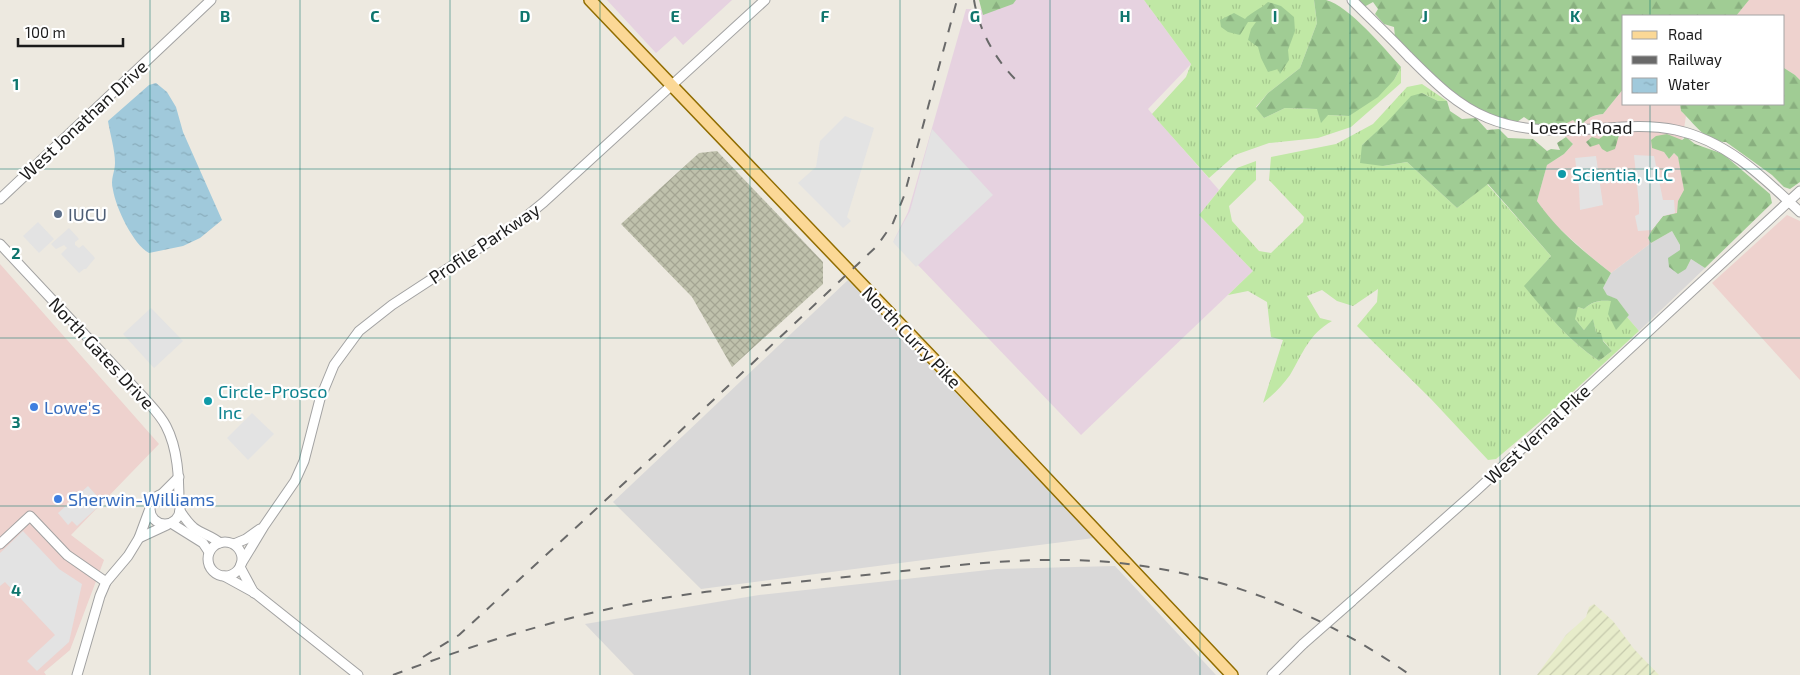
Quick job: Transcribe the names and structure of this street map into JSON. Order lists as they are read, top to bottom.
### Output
{
  "streets": {
    "main road": ["North Curry Pike"],
    "street": [
      "West Jonathan Drive",
      "Loesch Road",
      "Profile Parkway",
      "North Gates Drive",
      "West Vernal Pike"
    ]
  },
  "crossings": [
    ["Loesch Road", "West Vernal Pike"],
    ["Profile Parkway", "North Curry Pike"]
  ],
  "places": [
    "Scientia, LLC",
    "IUCU",
    "Circle-Prosco Inc",
    "Lowe's",
    "Sherwin-Williams"
  ],
  "legend": ["Road", "Railway", "Water"],
  "scale_bar": "100 m",
  "grid": {
    "columns": [
      "B",
      "C",
      "D",
      "E",
      "F",
      "G",
      "H",
      "I",
      "J",
      "K"
    ],
    "rows": [
      "1",
      "2",
      "3",
      "4"
    ]
  }
}
